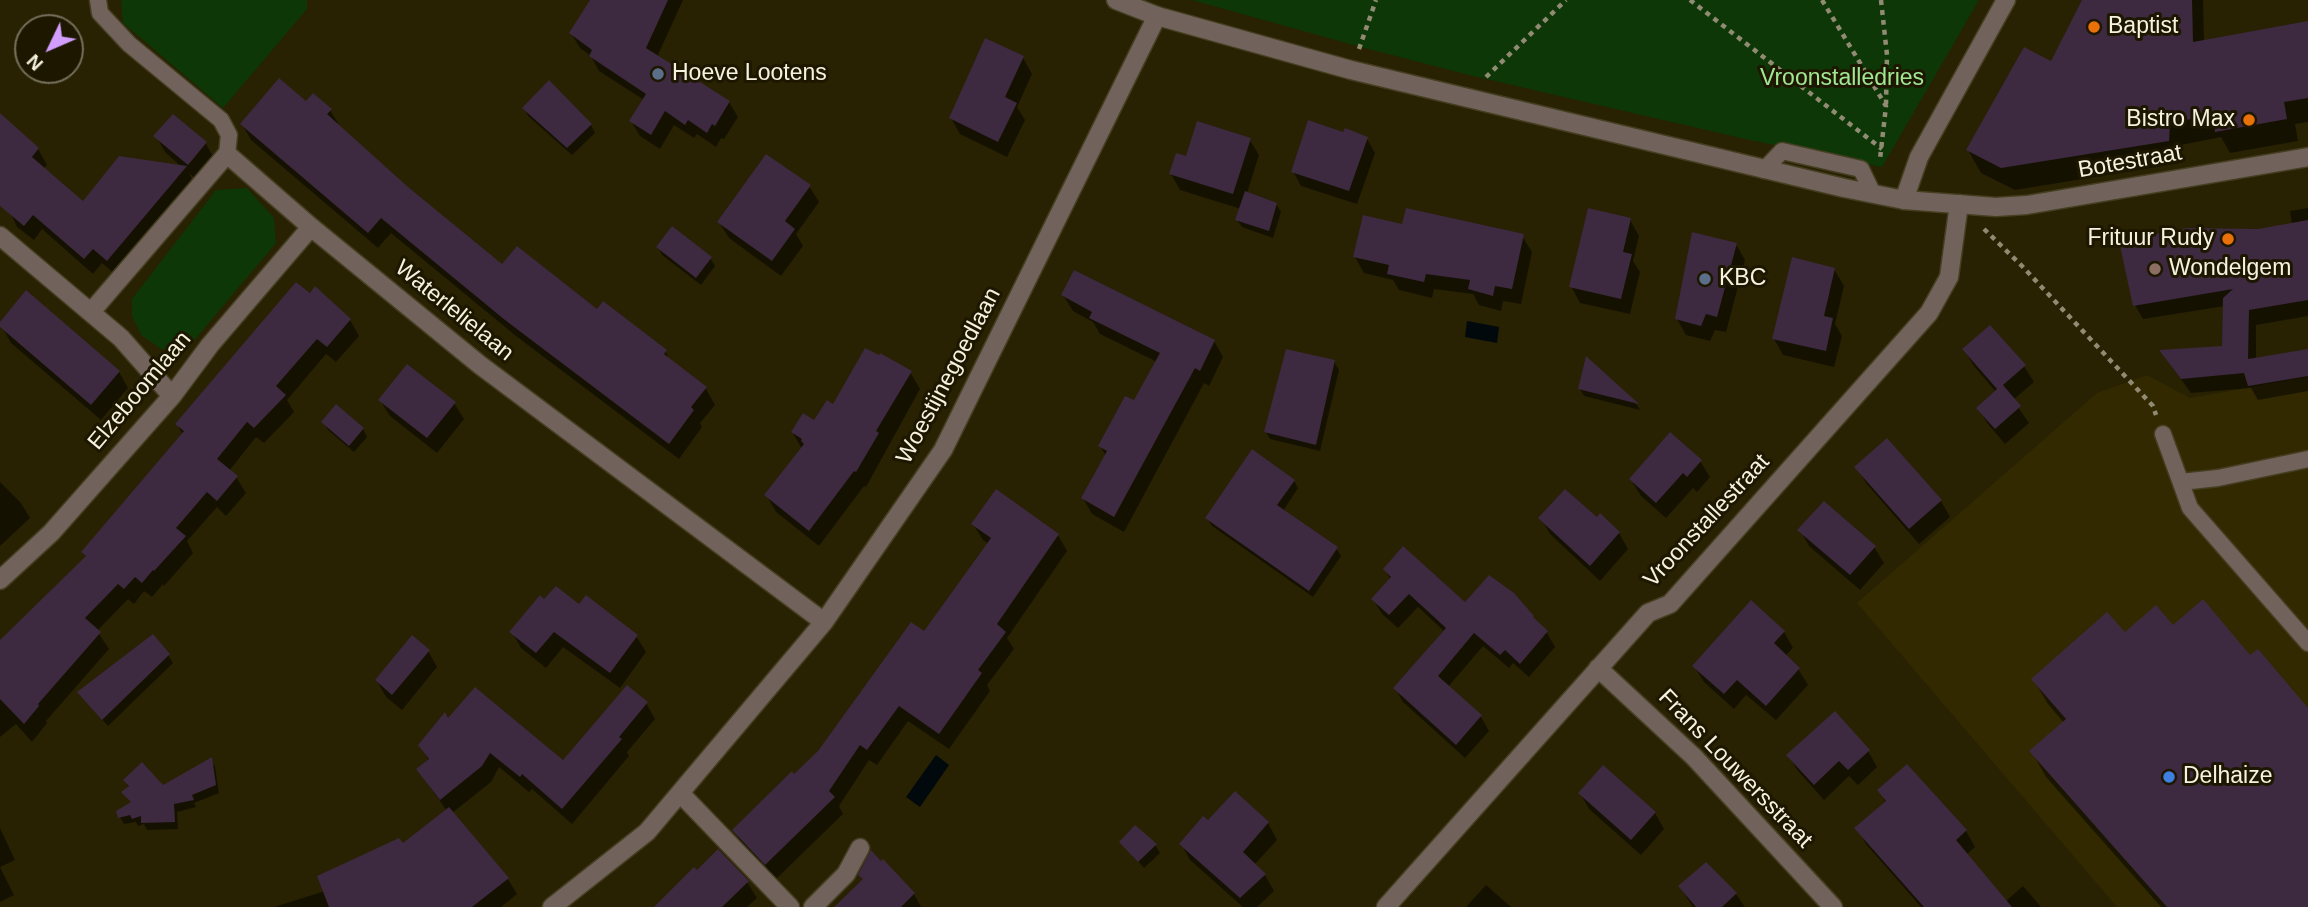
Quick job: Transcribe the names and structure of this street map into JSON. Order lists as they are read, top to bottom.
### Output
{
  "streets": {
    "street": [
      "Botestraat",
      "Waterlelielaan",
      "Woestijnegoedlaan",
      "Elzeboomlaan",
      "Vroonstallestraat",
      "Frans Louwersstraat"
    ]
  },
  "crossings": [
    ["Botestraat", "Vroonstallestraat"],
    ["Waterlelielaan", "Woestijnegoedlaan"],
    ["Waterlelielaan", "Elzeboomlaan"],
    ["Vroonstallestraat", "Frans Louwersstraat"]
  ],
  "parks": ["Vroonstalledries"],
  "places": [
    "Baptist",
    "Hoeve Lootens",
    "Bistro Max",
    "Frituur Rudy",
    "Wondelgem",
    "KBC",
    "Delhaize"
  ],
  "north": "bottom left"
}
